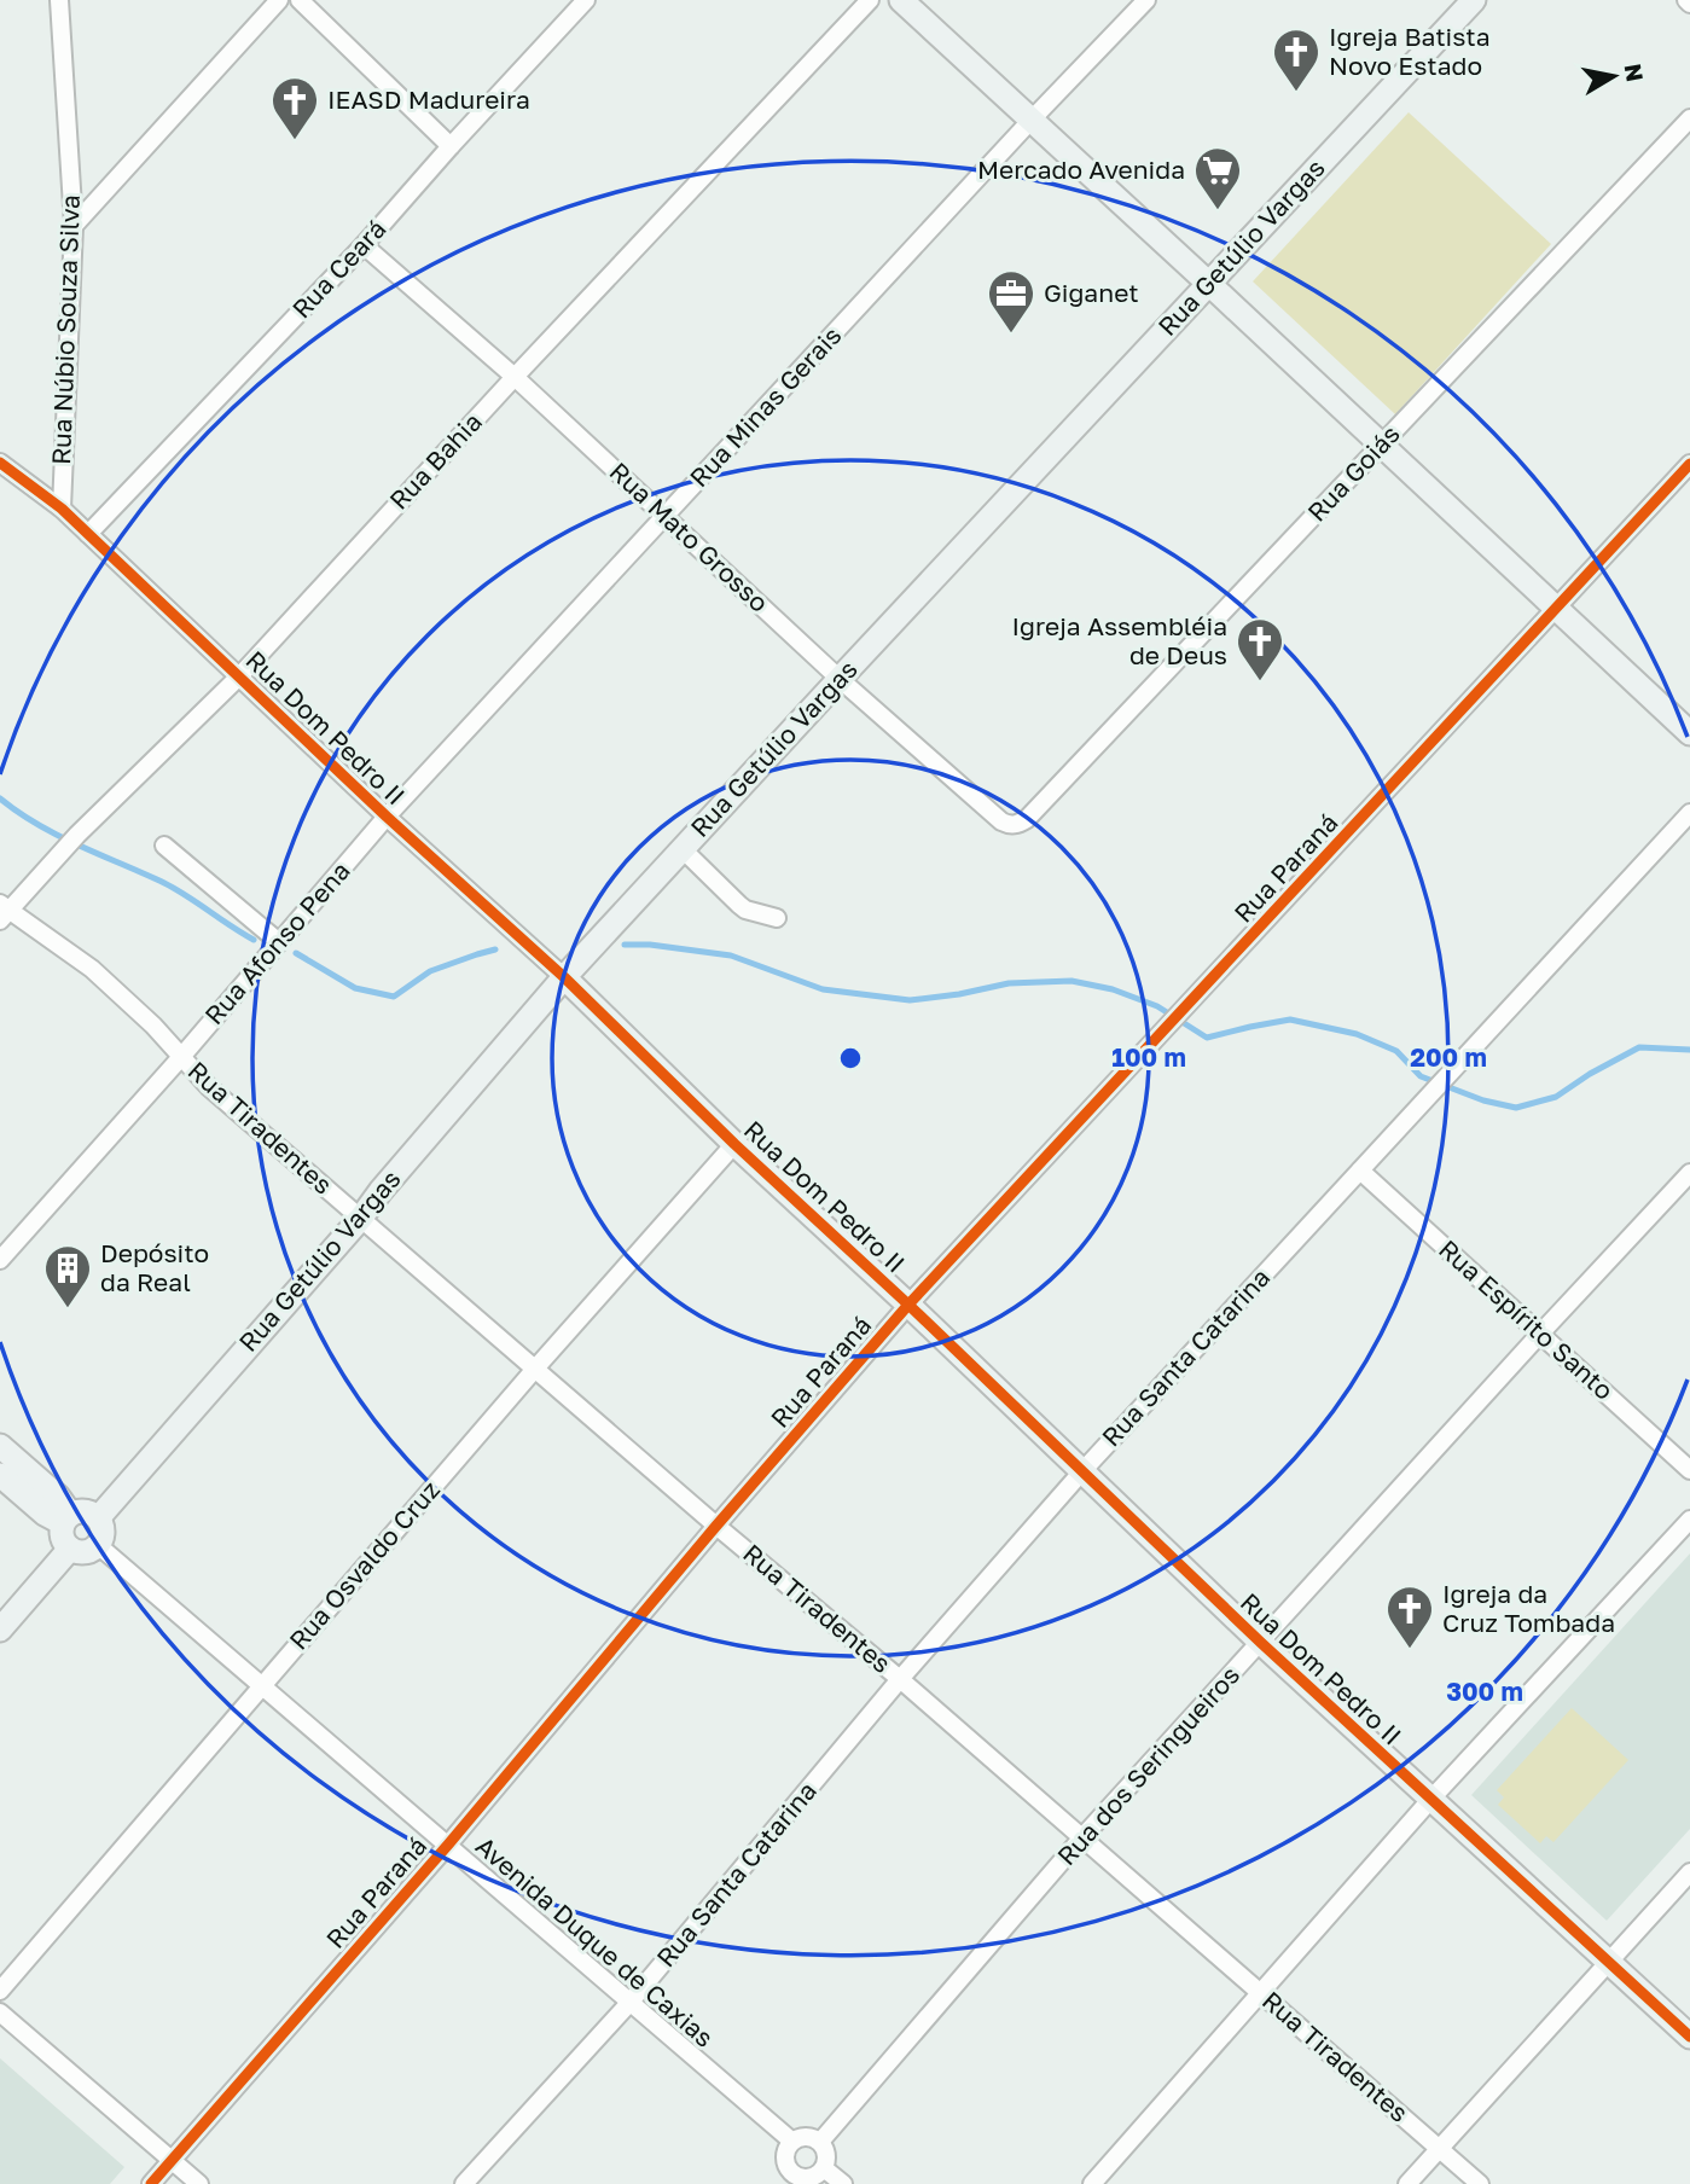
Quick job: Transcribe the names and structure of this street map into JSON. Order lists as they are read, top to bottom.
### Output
{
  "streets": {
    "street": [
      "Rua Getúlio Vargas",
      "Rua Ceará",
      "Rua Núbio Souza Silva",
      "Rua Minas Gerais",
      "Rua Bahia",
      "Rua Goiás",
      "Rua Mato Grosso",
      "Rua Dom Pedro II",
      "Rua Paraná",
      "Rua Afonso Pena",
      "Rua Tiradentes",
      "Rua Espírito Santo",
      "Rua Santa Catarina",
      "Rua Osvaldo Cruz",
      "Rua dos Seringueiros",
      "Avenida Duque de Caxias"
    ]
  },
  "crossings": [
    ["Rua Getúlio Vargas", "Rua Mato Grosso"],
    ["Rua Getúlio Vargas", "Rua Dom Pedro II"],
    ["Rua Getúlio Vargas", "Rua Tiradentes"],
    ["Rua Getúlio Vargas", "Avenida Duque de Caxias"],
    ["Rua Ceará", "Rua Mato Grosso"],
    ["Rua Ceará", "Rua Dom Pedro II"],
    ["Rua Núbio Souza Silva", "Rua Dom Pedro II"],
    ["Rua Minas Gerais", "Rua Mato Grosso"],
    ["Rua Minas Gerais", "Rua Dom Pedro II"],
    ["Rua Minas Gerais", "Rua Afonso Pena"],
    ["Rua Bahia", "Rua Mato Grosso"],
    ["Rua Bahia", "Rua Dom Pedro II"],
    ["Rua Bahia", "Rua Tiradentes"],
    ["Rua Goiás", "Rua Mato Grosso"],
    ["Rua Dom Pedro II", "Rua Paraná"],
    ["Rua Dom Pedro II", "Rua Afonso Pena"],
    ["Rua Dom Pedro II", "Rua Santa Catarina"],
    ["Rua Dom Pedro II", "Rua Osvaldo Cruz"],
    ["Rua Dom Pedro II", "Rua dos Seringueiros"],
    ["Rua Paraná", "Rua Tiradentes"],
    ["Rua Paraná", "Avenida Duque de Caxias"],
    ["Rua Afonso Pena", "Rua Tiradentes"],
    ["Rua Tiradentes", "Rua Santa Catarina"],
    ["Rua Tiradentes", "Rua Osvaldo Cruz"],
    ["Rua Tiradentes", "Rua dos Seringueiros"],
    ["Rua Espírito Santo", "Rua Santa Catarina"],
    ["Rua Espírito Santo", "Rua dos Seringueiros"],
    ["Rua Santa Catarina", "Avenida Duque de Caxias"],
    ["Rua Osvaldo Cruz", "Avenida Duque de Caxias"],
    ["Rua dos Seringueiros", "Avenida Duque de Caxias"]
  ],
  "places": {
    "church": [
      "Igreja Batista Novo Estado",
      "IEASD Madureira",
      "Igreja Assembléia de Deus",
      "Igreja da Cruz Tombada"
    ],
    "supermarket": ["Mercado Avenida"],
    "office": ["Giganet"],
    "building": ["Depósito da Real"]
  },
  "north": "right",
  "rings": ["100 m", "200 m", "300 m"]
}
